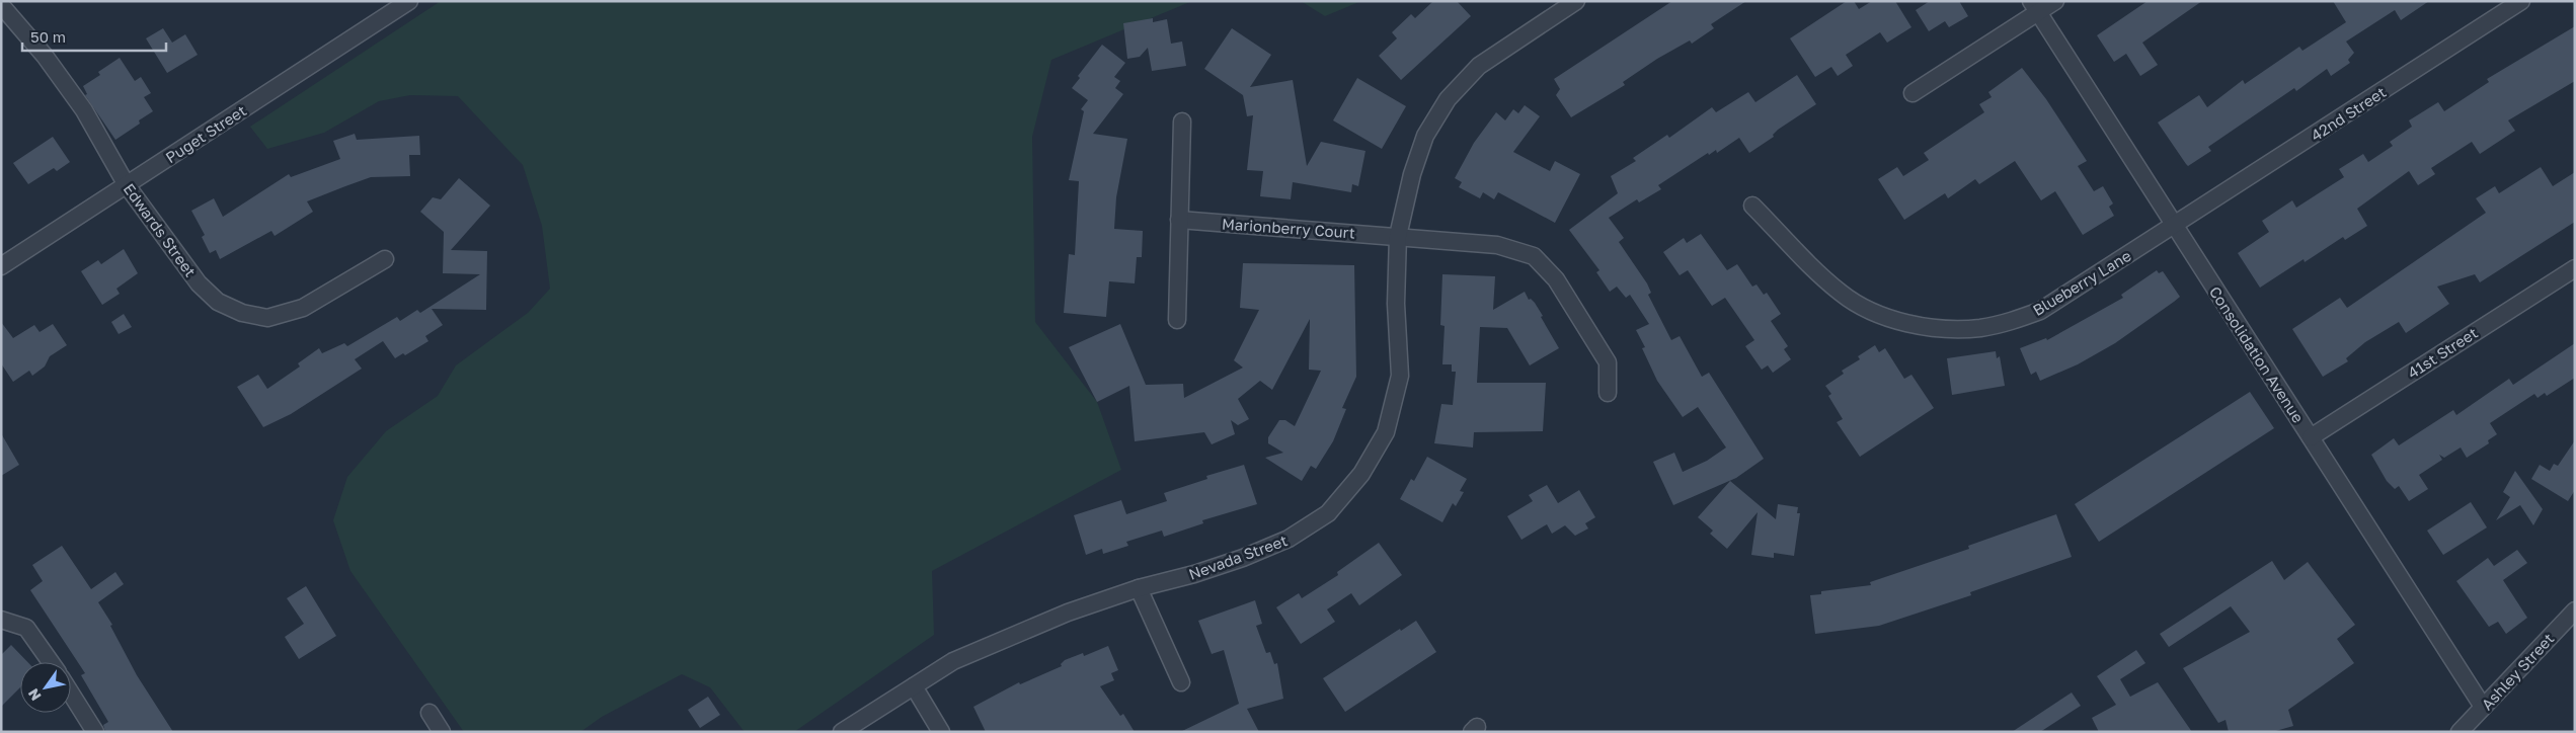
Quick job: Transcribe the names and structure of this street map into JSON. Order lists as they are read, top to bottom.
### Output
{
  "streets": {
    "street": [
      "42nd Street",
      "Puget Street",
      "Marionberry Court",
      "Edwards Street",
      "Blueberry Lane",
      "41st Street",
      "Consolidation Avenue",
      "Nevada Street",
      "Ashley Street"
    ]
  },
  "crossings": [
    ["42nd Street", "Blueberry Lane"],
    ["42nd Street", "Consolidation Avenue"],
    ["Puget Street", "Edwards Street"],
    ["Marionberry Court", "Nevada Street"],
    ["Blueberry Lane", "Consolidation Avenue"],
    ["41st Street", "Consolidation Avenue"],
    ["Consolidation Avenue", "Ashley Street"]
  ],
  "scale_bar": "50 m",
  "north": "bottom left"
}
